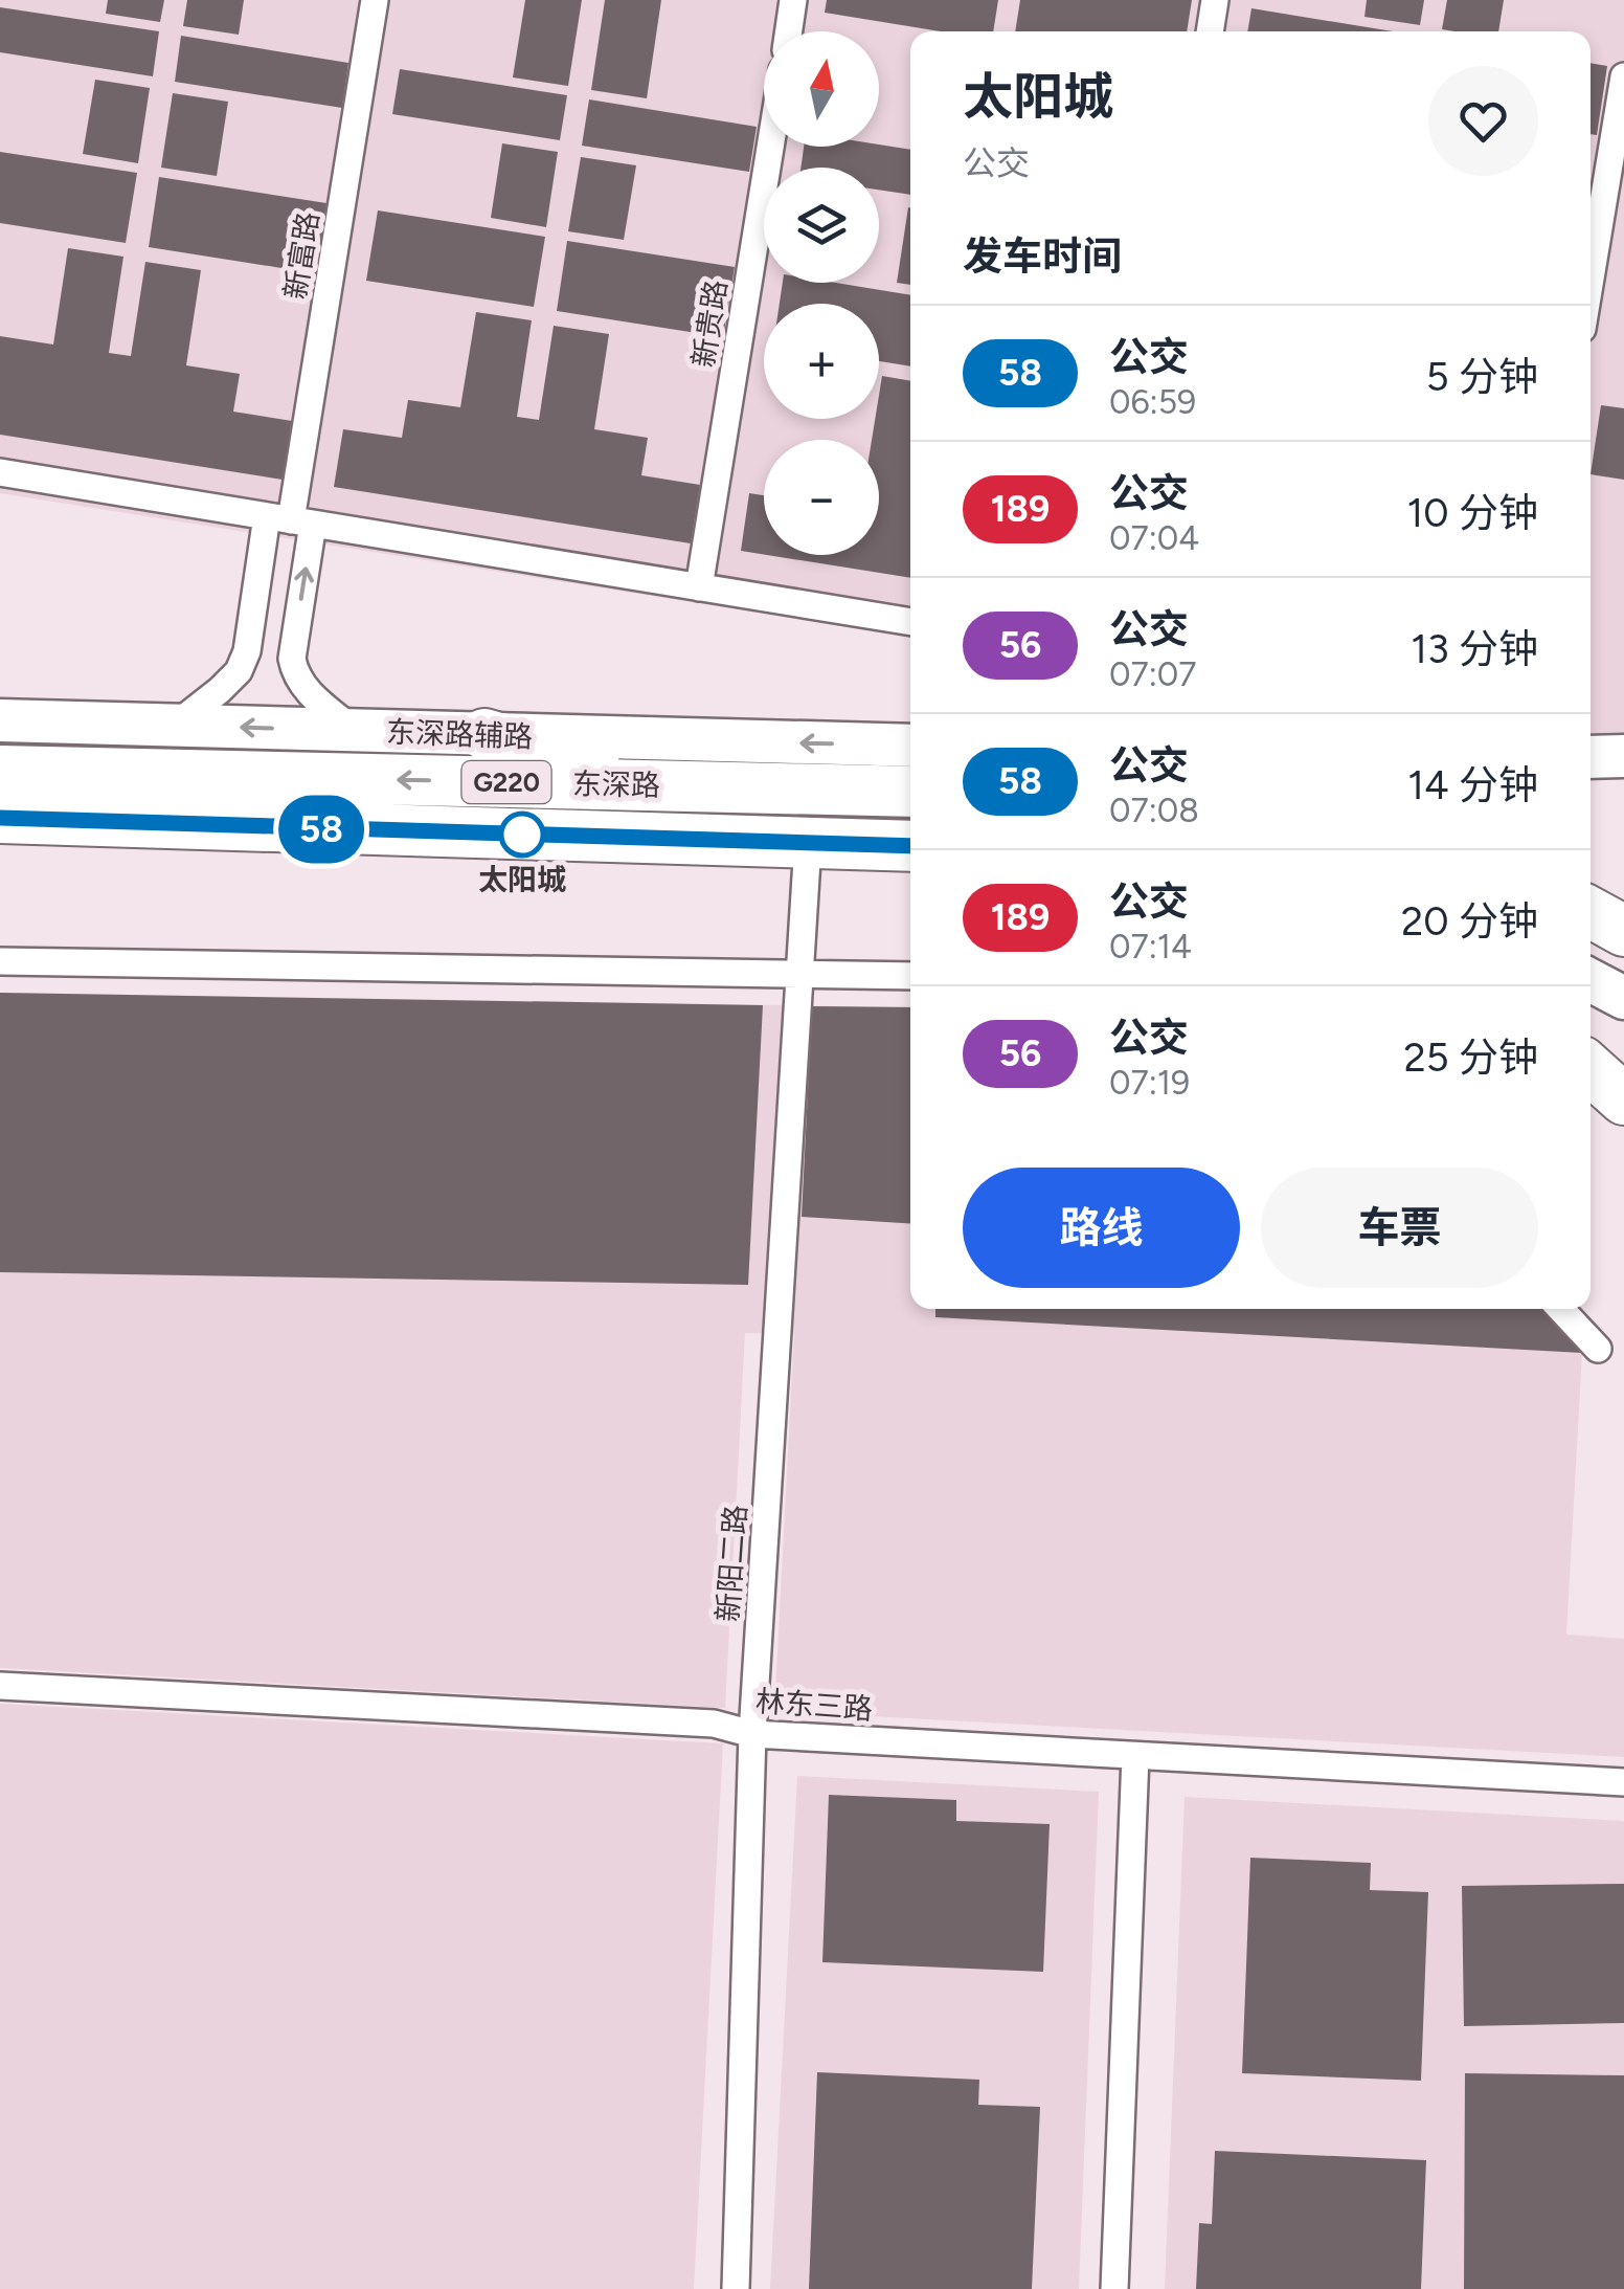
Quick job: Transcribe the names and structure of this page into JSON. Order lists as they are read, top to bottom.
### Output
{
  "streets": {
    "highway": ["G220", "东深路"],
    "main road": ["东深路辅路"],
    "street": [
      "新富路",
      "新贵路",
      "新阳二路",
      "林东三路"
    ]
  },
  "crossings": [
    ["东深路", "新阳二路"],
    ["新阳二路", "林东三路"]
  ],
  "one_way": ["东深路辅路"],
  "places": ["太阳城"],
  "lines": ["bus line 58"],
  "north": "top",
  "page": {
    "on_map": "58",
    "map_buttons": ["+", "−"],
    "heading": [
      ["太阳城", "公交"],
      "发车时间"
    ],
    "list": [
      {
        "mark": "58",
        "name": "公交",
        "note": "06:59",
        "value": "5 分钟"
      },
      {
        "mark": "189",
        "name": "公交",
        "note": "07:04",
        "value": "10 分钟"
      },
      {
        "mark": "56",
        "name": "公交",
        "note": "07:07",
        "value": "13 分钟"
      },
      {
        "mark": "58",
        "name": "公交",
        "note": "07:08",
        "value": "14 分钟"
      },
      {
        "mark": "189",
        "name": "公交",
        "note": "07:14",
        "value": "20 分钟"
      },
      {
        "mark": "56",
        "name": "公交",
        "note": "07:19",
        "value": "25 分钟"
      }
    ],
    "buttons": ["路线", "车票"]
  }
}
